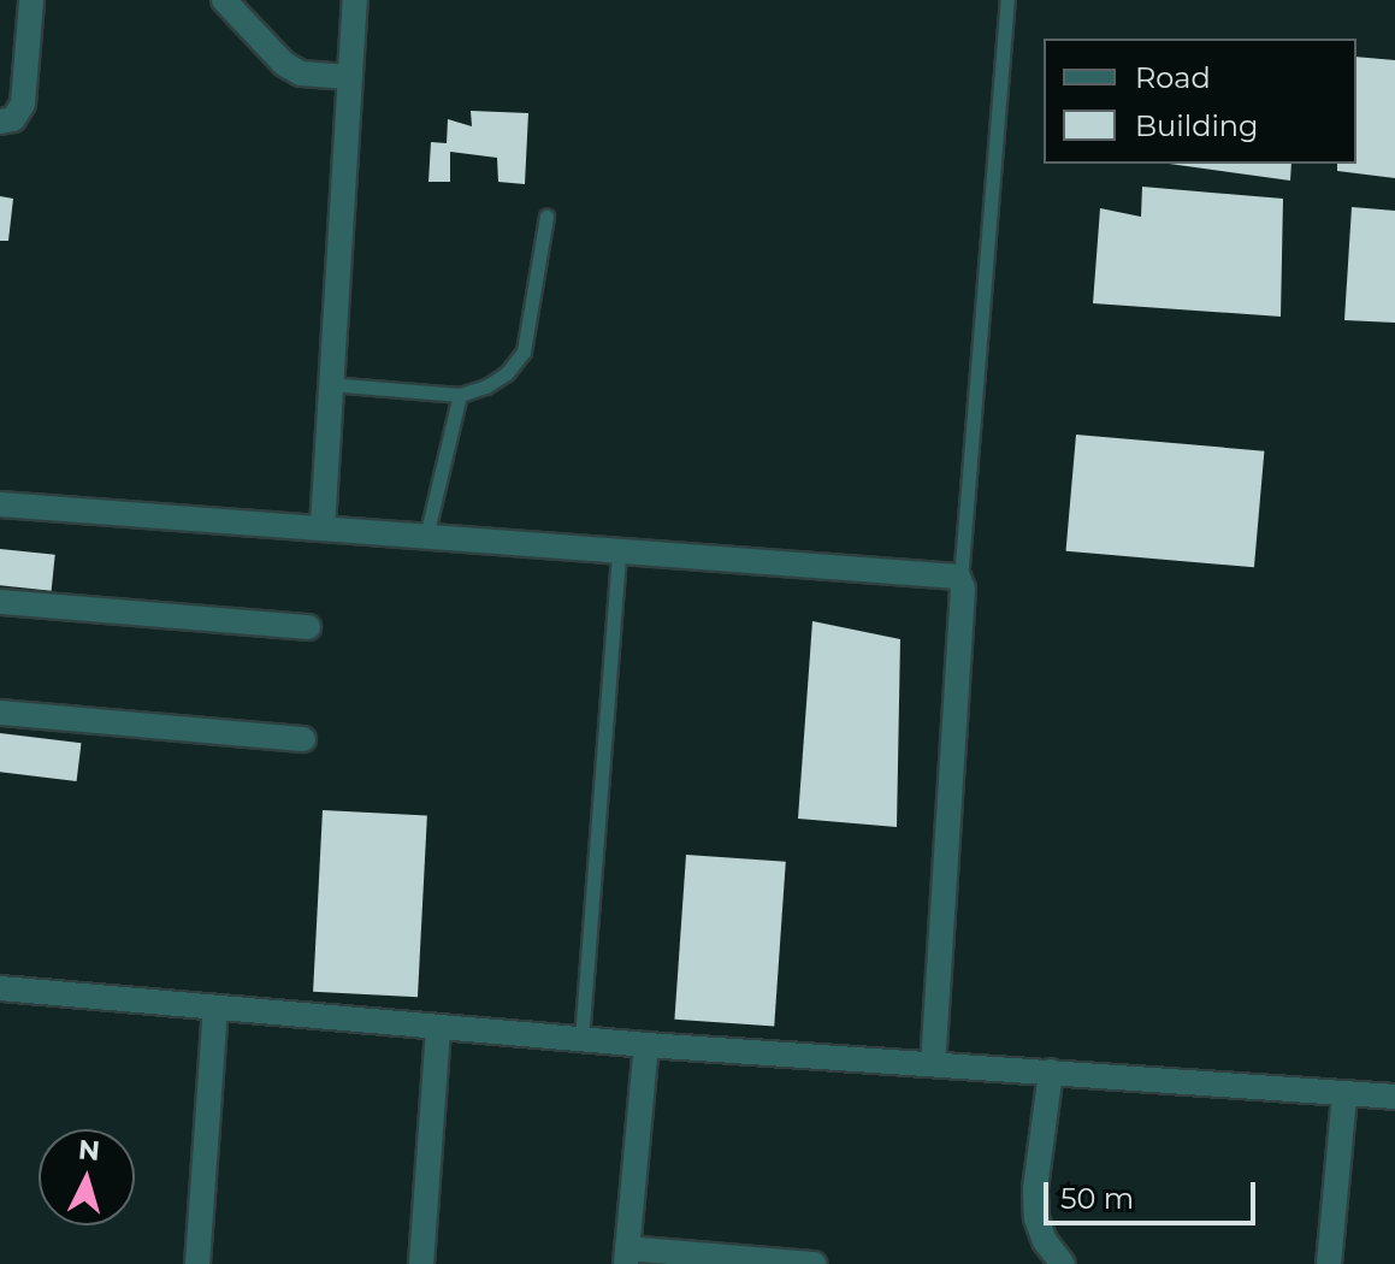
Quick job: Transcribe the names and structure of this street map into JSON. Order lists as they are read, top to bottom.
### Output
{
  "legend": ["Road", "Building"],
  "scale_bar": "50 m",
  "north": "top"
}
